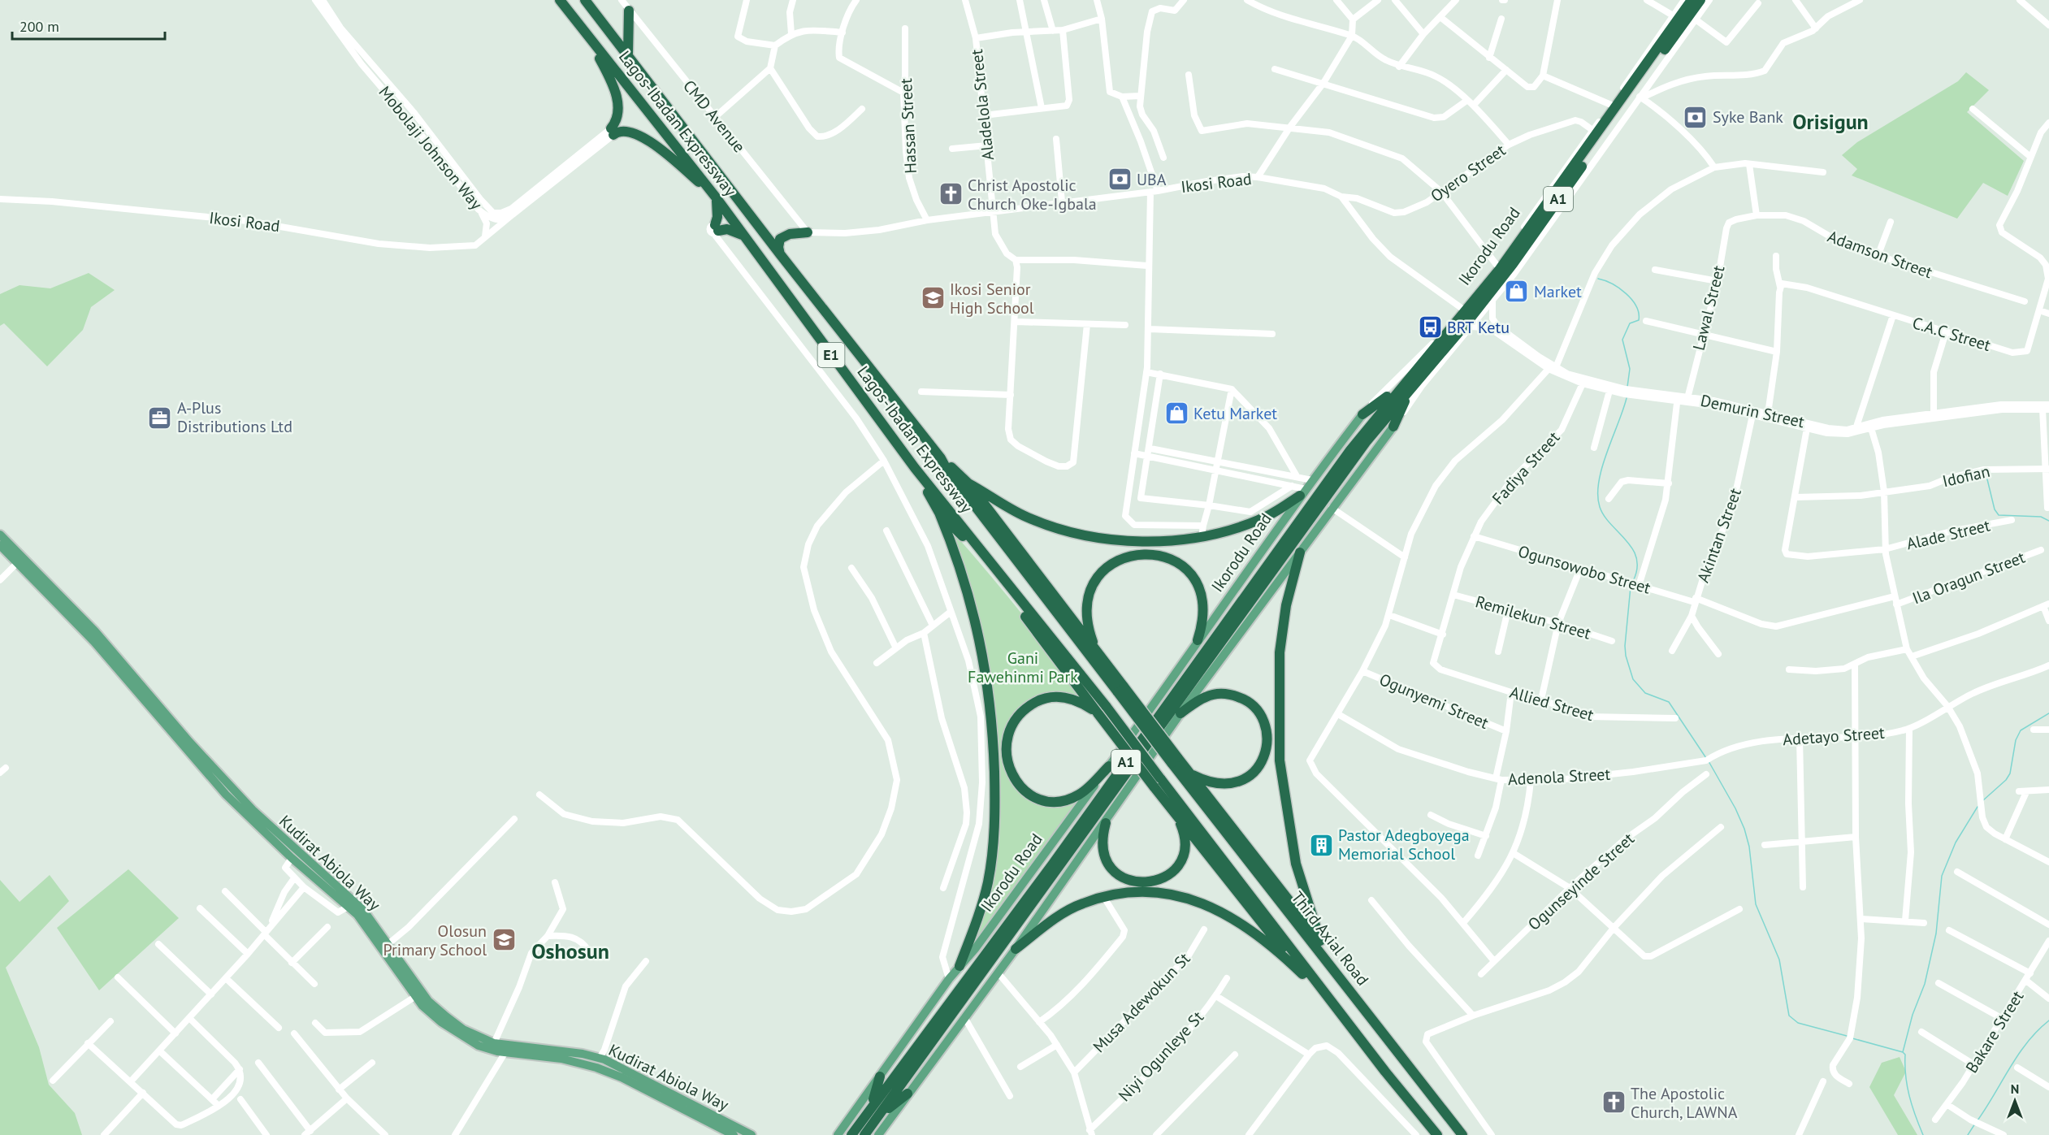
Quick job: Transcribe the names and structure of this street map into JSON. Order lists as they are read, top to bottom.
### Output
{
  "streets": {
    "highway": [
      "Lagos-Ibadan Expressway",
      "A1",
      "Ikorodu Road",
      "E1",
      "Third Axial Road"
    ],
    "main road": ["Kudirat Abiola Way"],
    "street": [
      "Aladelola Street",
      "CMD Avenue",
      "Hassan Street",
      "Mobolaji Johnson Way",
      "Oyero Street",
      "Ikosi Road",
      "Adamson Street",
      "Lawal Street",
      "C.A.C Street",
      "Demurin Street",
      "Fadiya Street",
      "Idofian",
      "Alade Street",
      "Akintan Street",
      "Ogunsowobo Street",
      "Ila Oragun Street",
      "Remilekun Street",
      "Ogunyemi Street",
      "Allied Street",
      "Adetayo Street",
      "Adenola Street",
      "Ogunseyinde Street",
      "Musa Adewokun St",
      "Bakare Street",
      "Niyi Ogunleye St"
    ]
  },
  "crossings": [
    ["Aladelola Street", "Ikosi Road"],
    ["CMD Avenue", "Ikosi Road"],
    ["Lagos-Ibadan Expressway", "Third Axial Road"],
    ["Hassan Street", "Ikosi Road"],
    ["Mobolaji Johnson Way", "Ikosi Road"],
    ["Oyero Street", "Ikosi Road"],
    ["Oyero Street", "Ikorodu Road"],
    ["Ikorodu Road", "Demurin Street"],
    ["Adamson Street", "Lawal Street"],
    ["Lawal Street", "Demurin Street"],
    ["Demurin Street", "Fadiya Street"],
    ["Demurin Street", "Akintan Street"],
    ["Fadiya Street", "Ogunsowobo Street"],
    ["Fadiya Street", "Remilekun Street"],
    ["Fadiya Street", "Allied Street"],
    ["Idofian", "Alade Street"],
    ["Akintan Street", "Ogunsowobo Street"],
    ["Adetayo Street", "Adenola Street"]
  ],
  "districts": ["Orisigun", "Oshosun"],
  "parks": ["Gani Fawehinmi Park"],
  "places": {
    "bank": ["Syke Bank", "UBA"],
    "church": ["Christ Apostolic Church Oke-Igbala", "The Apostolic Church, LAWNA"],
    "shop": ["Market", "Ketu Market"],
    "school or university": ["Ikosi Senior High School", "Olosun Primary School"],
    "bus stop": ["BRT Ketu"],
    "office": ["A-Plus Distributions Ltd"],
    "building": ["Pastor Adegboyega Memorial School"]
  },
  "scale_bar": "200 m",
  "north": "top"
}
